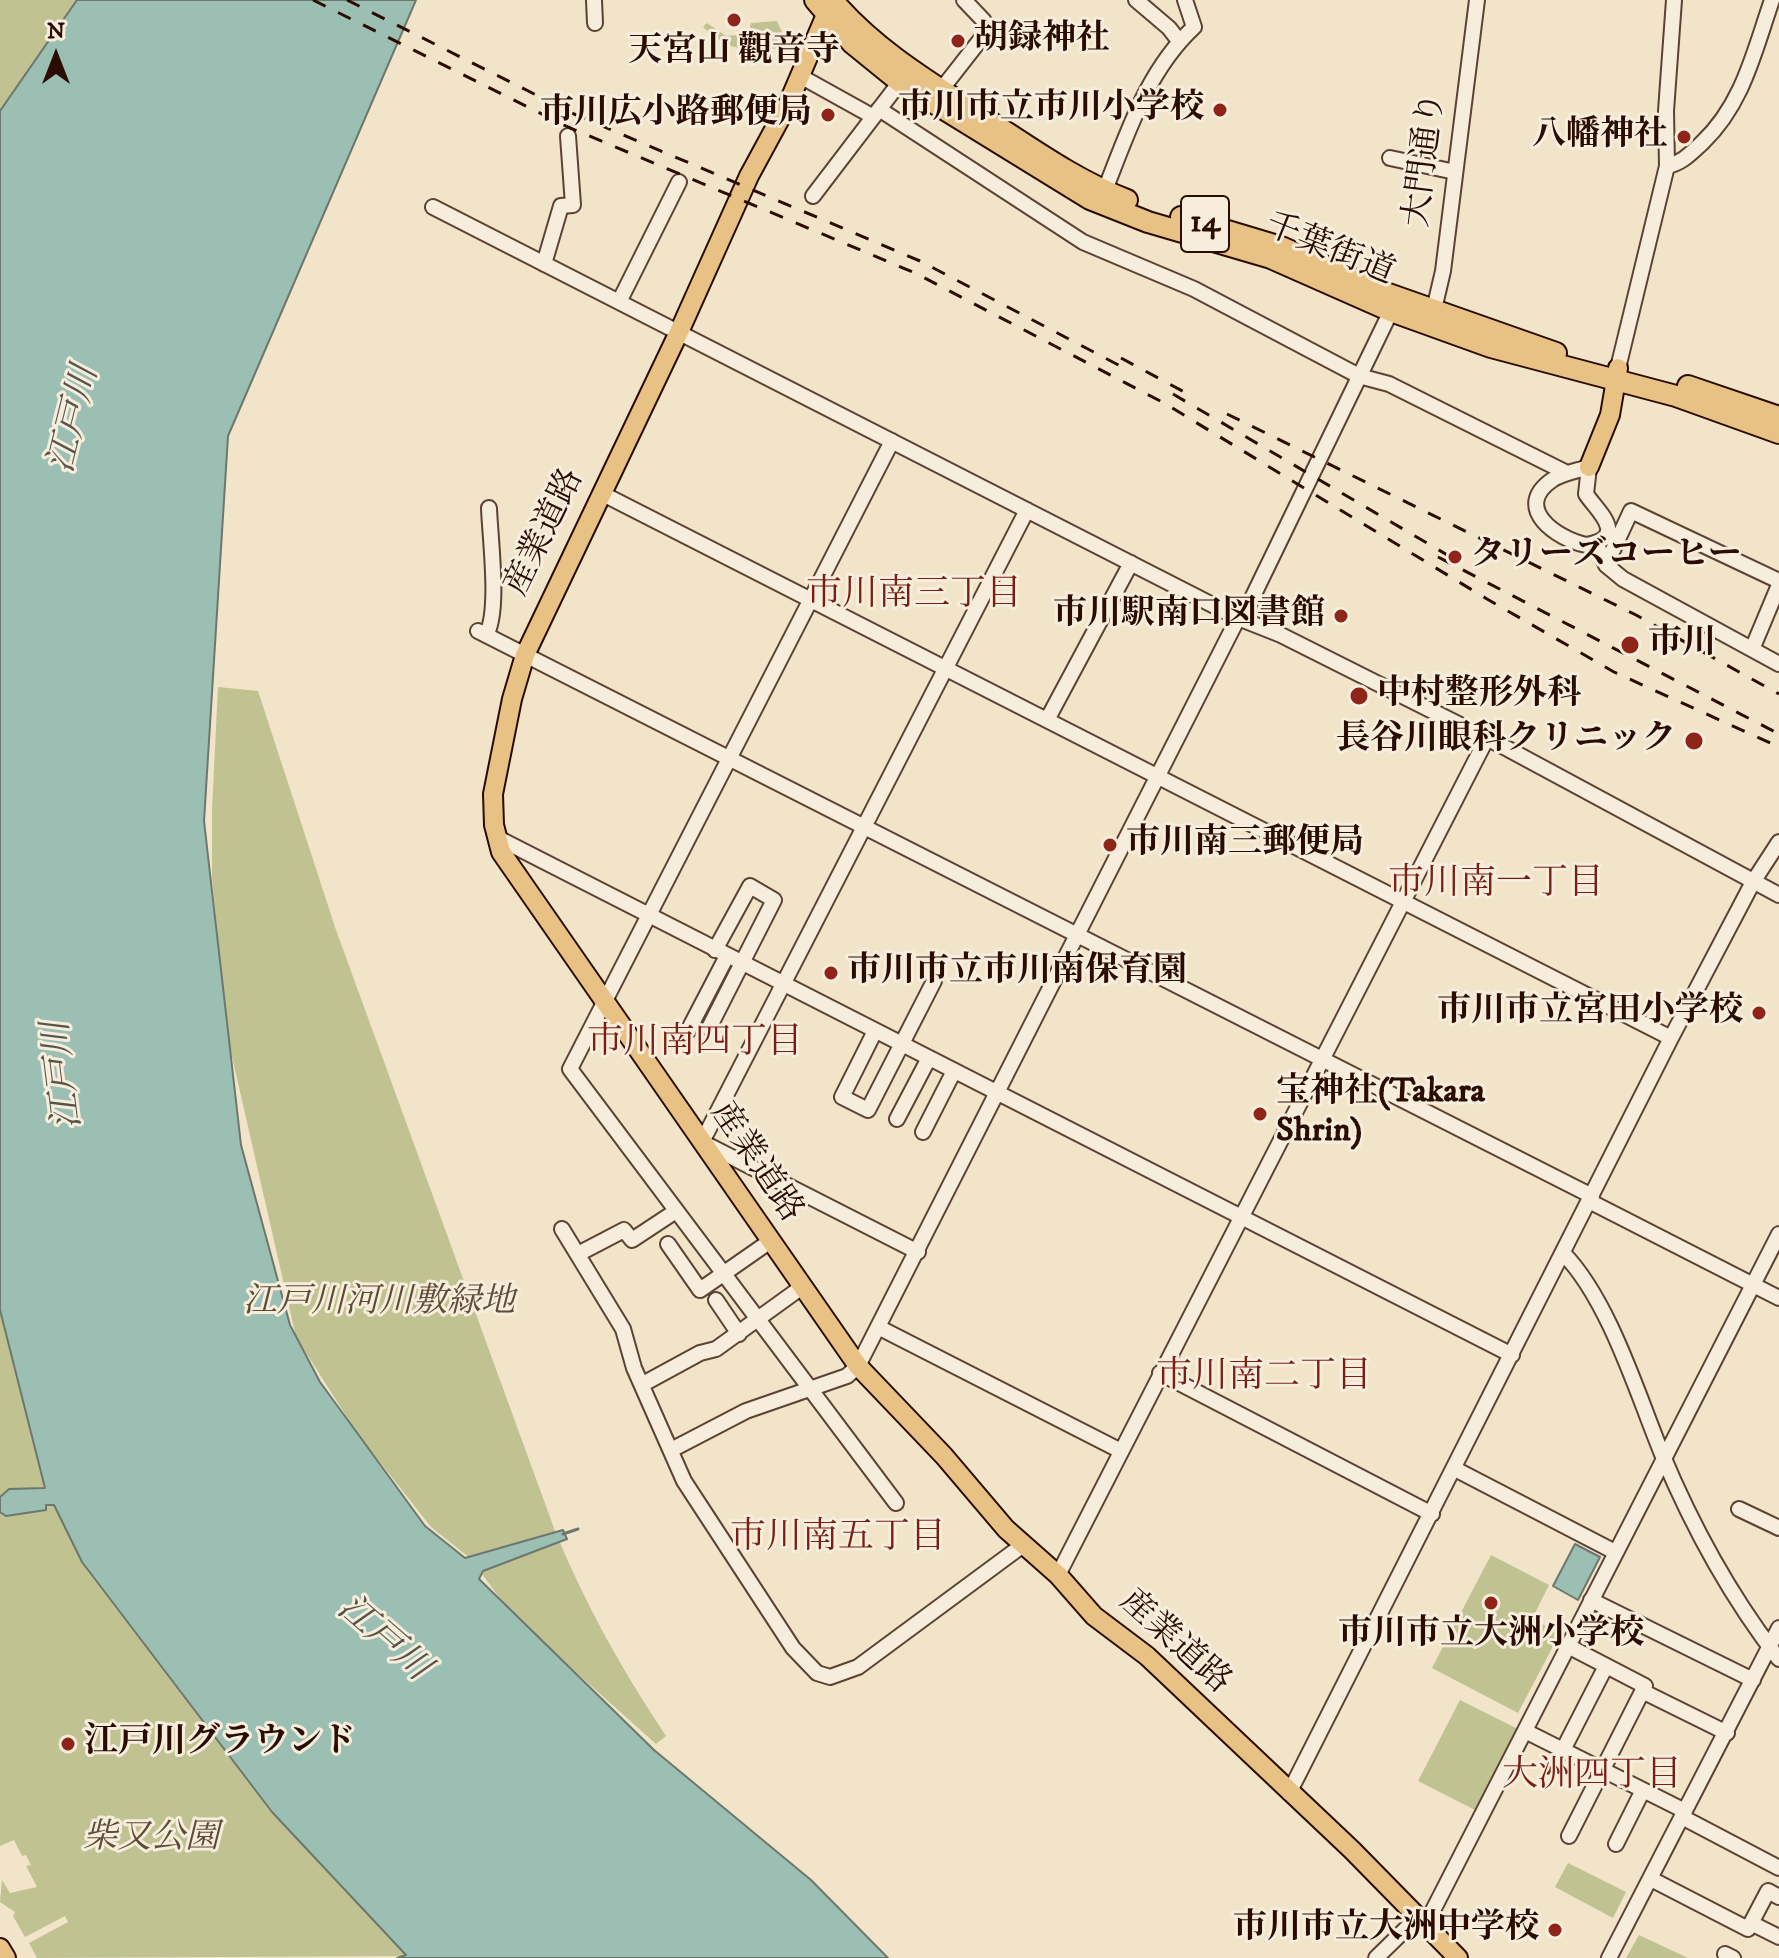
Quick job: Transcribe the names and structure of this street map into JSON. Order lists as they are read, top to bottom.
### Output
{
  "streets": {
    "highway": ["14", "千葉街道"],
    "main road": ["産業道路"],
    "street": ["大門通り"]
  },
  "crossings": [
    ["大門通り", "千葉街道"],
    ["千葉街道", "産業道路"]
  ],
  "districts": [
    "市川南三丁目",
    "市川南一丁目",
    "市川南四丁目",
    "市川南二丁目",
    "市川南五丁目",
    "大洲四丁目"
  ],
  "water": ["江戸川"],
  "parks": ["江戸川河川敷緑地", "柴又公園"],
  "places": [
    "天宮山 觀音寺",
    "胡録神社",
    "市川市立市川小学校",
    "市川広小路郵便局",
    "八幡神社",
    "タリーズコーヒー",
    "市川駅南口図書館",
    "市川",
    "中村整形外科",
    "長谷川眼科クリニック",
    "市川南三郵便局",
    "市川市立市川南保育園",
    "市川市立宮田小学校",
    "宝神社(Takara Shrin)",
    "市川市立大洲小学校",
    "江戸川グラウンド",
    "市川市立大洲中学校"
  ],
  "north": "top"
}
